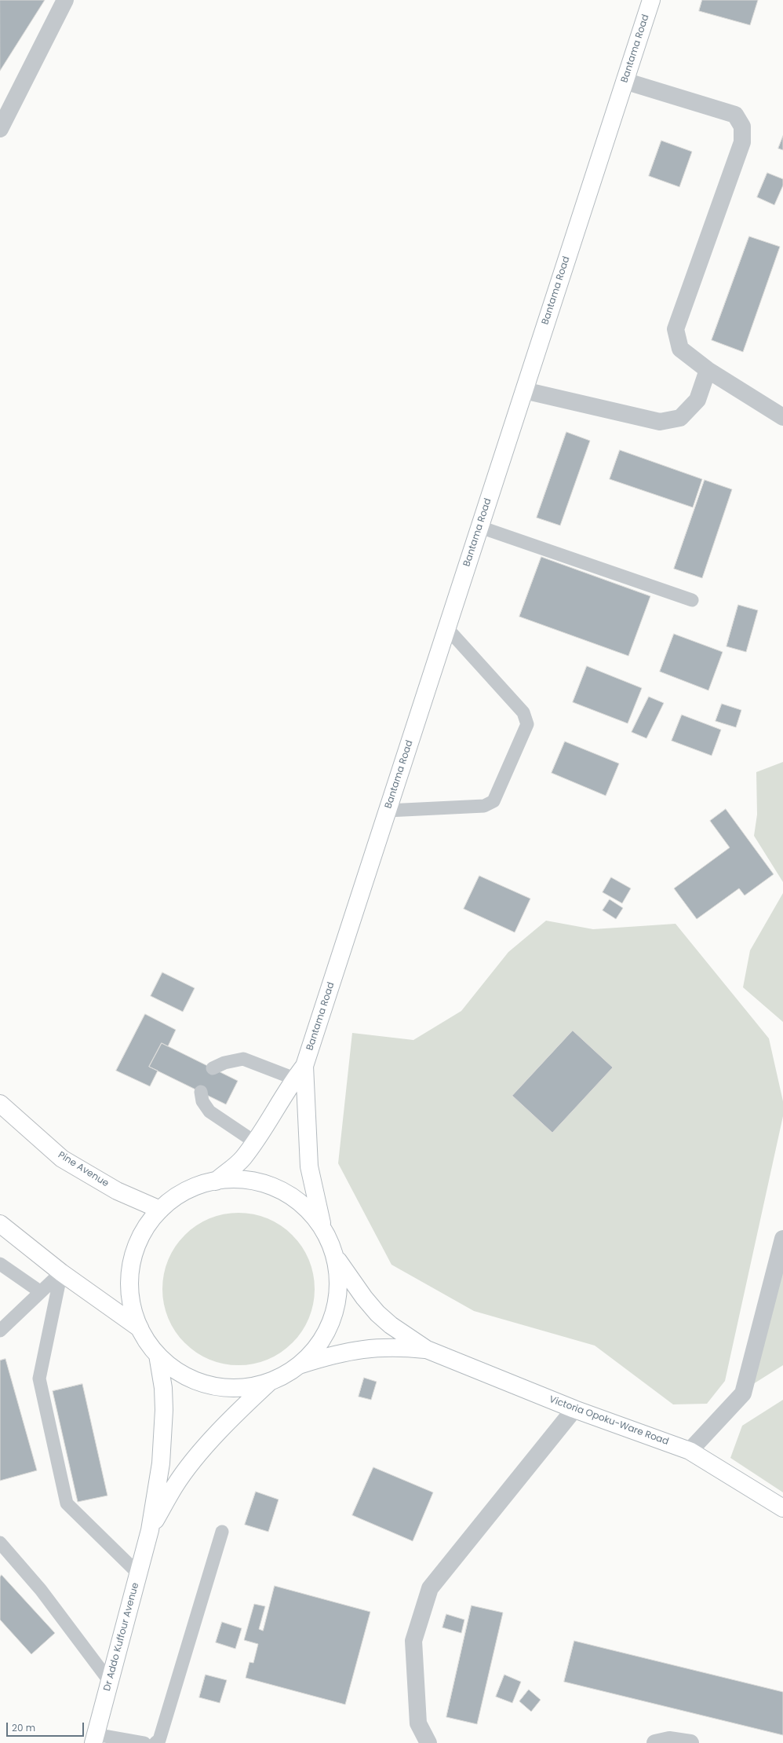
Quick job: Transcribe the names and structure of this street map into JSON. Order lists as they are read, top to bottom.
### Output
{
  "streets": {
    "main road": [
      "Bantama Road",
      "Pine Avenue",
      "Victoria Opoku-Ware Road",
      "Dr Addo Kuffour Avenue"
    ]
  },
  "scale_bar": "20 m"
}
